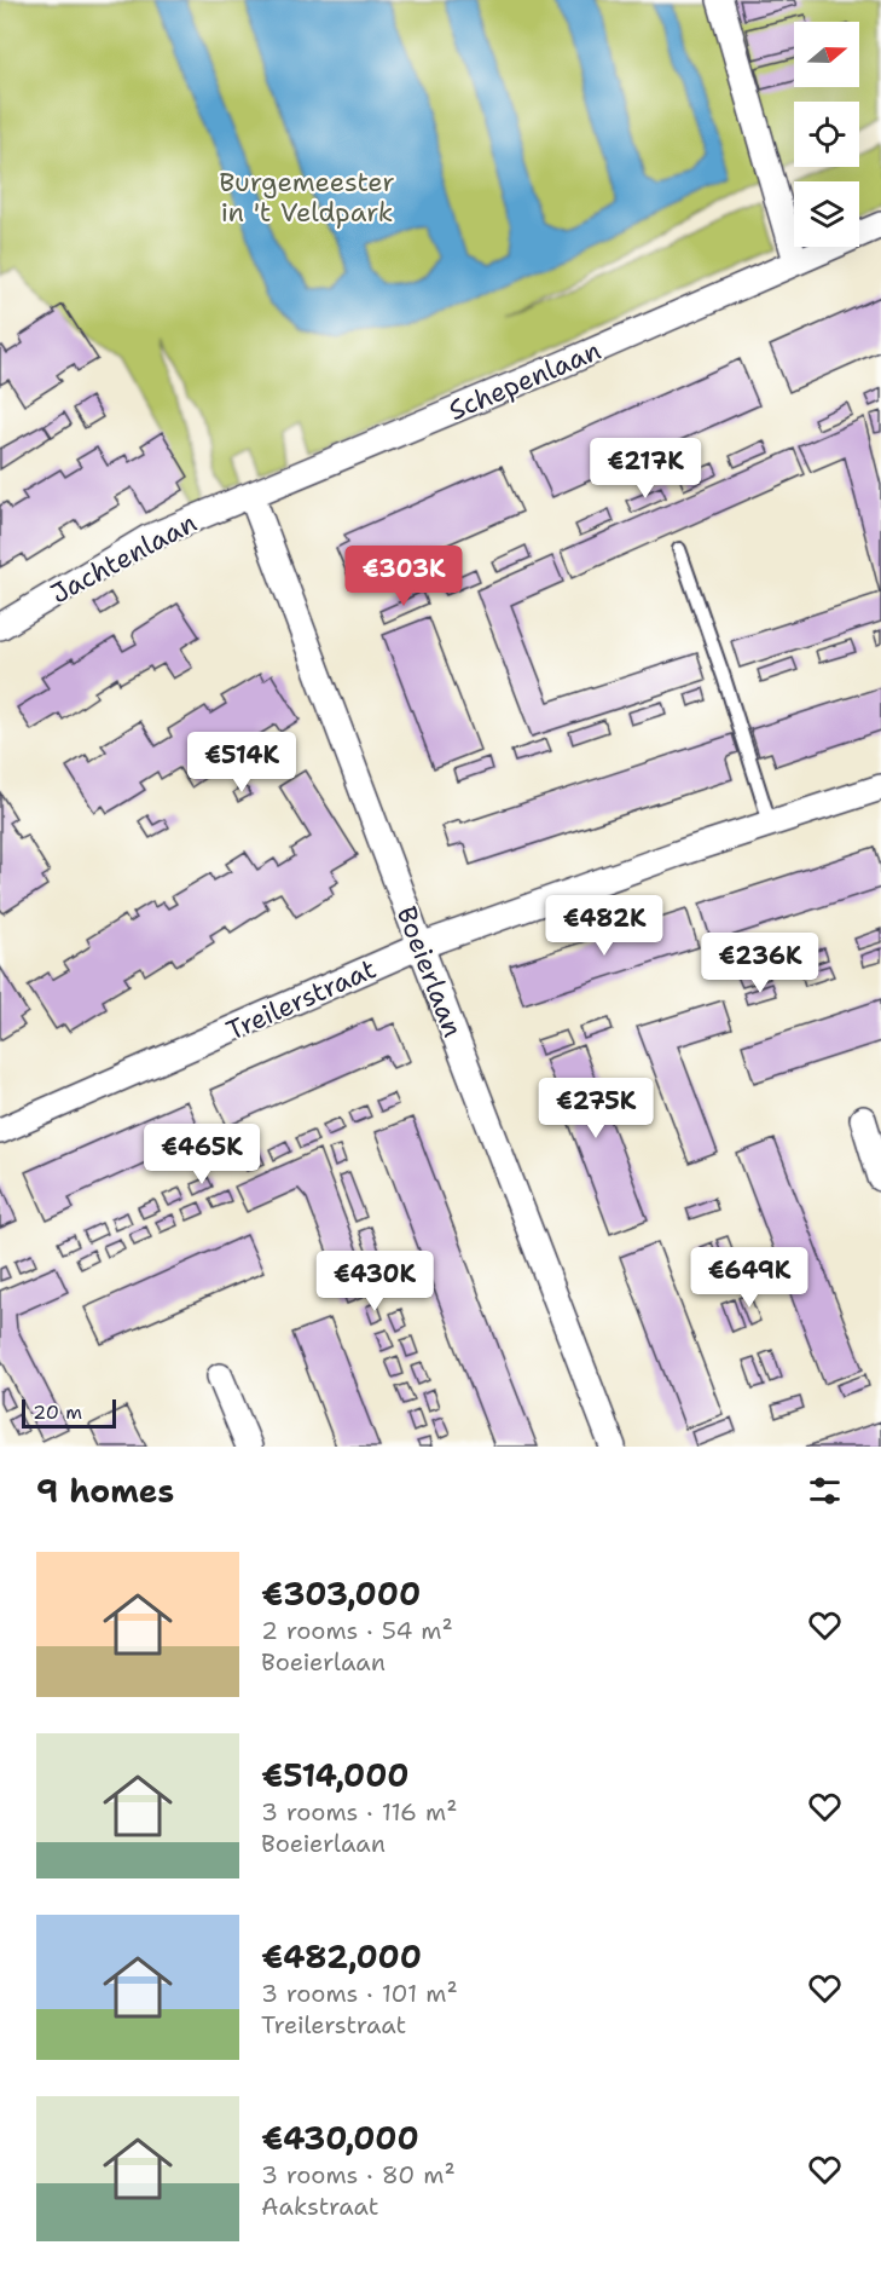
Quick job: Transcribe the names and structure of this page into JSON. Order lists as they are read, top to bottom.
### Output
{
  "streets": {
    "street": [
      "Schepenlaan",
      "Jachtenlaan",
      "Boeierlaan",
      "Treilerstraat"
    ]
  },
  "crossings": [
    ["Schepenlaan", "Jachtenlaan"],
    ["Schepenlaan", "Boeierlaan"],
    ["Jachtenlaan", "Boeierlaan"],
    ["Boeierlaan", "Treilerstraat"]
  ],
  "parks": ["Burgemeester in 't Veldpark"],
  "scale_bar": "20 m",
  "north": "right",
  "page": {
    "price": [
      "€217K",
      "€303K",
      "€514K",
      "€482K",
      "€236K",
      "€275K",
      "€465K",
      "€649K",
      "€430K"
    ],
    "scale": "20 m",
    "heading": "9 homes",
    "list": [
      {
        "name": "€303,000",
        "note": "2 rooms · 54 m² · Boeierlaan"
      },
      {
        "name": "€514,000",
        "note": "3 rooms · 116 m² · Boeierlaan"
      },
      {
        "name": "€482,000",
        "note": "3 rooms · 101 m² · Treilerstraat"
      },
      {
        "name": "€430,000",
        "note": "3 rooms · 80 m² · Aakstraat"
      }
    ]
  }
}
